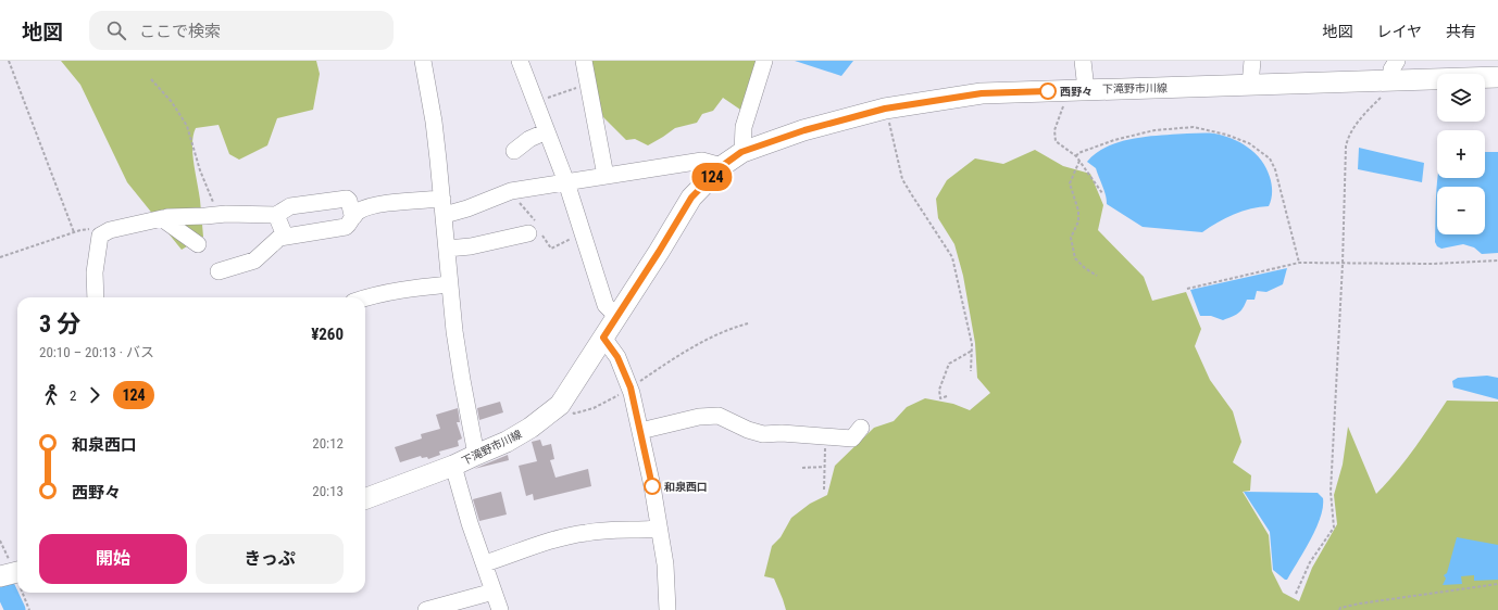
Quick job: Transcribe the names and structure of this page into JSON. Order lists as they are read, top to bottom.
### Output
{
  "streets": {
    "main road": ["下滝野市川線"]
  },
  "places": ["西野々", "和泉西口"],
  "lines": ["bus line 124"],
  "page": {
    "header": "地図",
    "search": "ここで検索",
    "nav": ["地図", "レイヤ", "共有"],
    "on_map": "124",
    "map_buttons": ["+", "−"],
    "heading": ["3 分", "20:10 – 20:13 · バス", "¥260"],
    "legs": ["2", "124"],
    "list": [
      {
        "name": "和泉西口",
        "value": "20:12"
      },
      {
        "name": "西野々",
        "value": "20:13"
      }
    ],
    "buttons": ["開始", "きっぷ"]
  }
}
